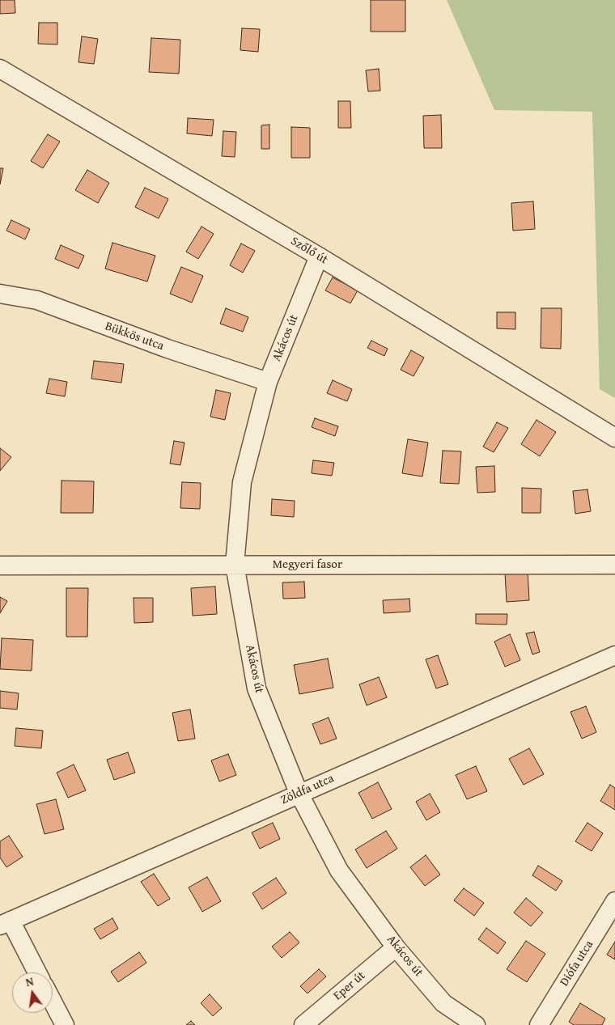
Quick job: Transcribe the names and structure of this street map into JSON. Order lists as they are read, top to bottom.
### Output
{
  "streets": {
    "street": [
      "Szőlő út",
      "Bükkös utca",
      "Akácos út",
      "Megyeri fasor",
      "Zöldfa utca",
      "Diófa utca",
      "Eper út"
    ]
  },
  "crossings": [
    ["Szőlő út", "Akácos út"],
    ["Bükkös utca", "Akácos út"],
    ["Akácos út", "Megyeri fasor"],
    ["Akácos út", "Zöldfa utca"],
    ["Akácos út", "Eper út"]
  ],
  "north": "top"
}
